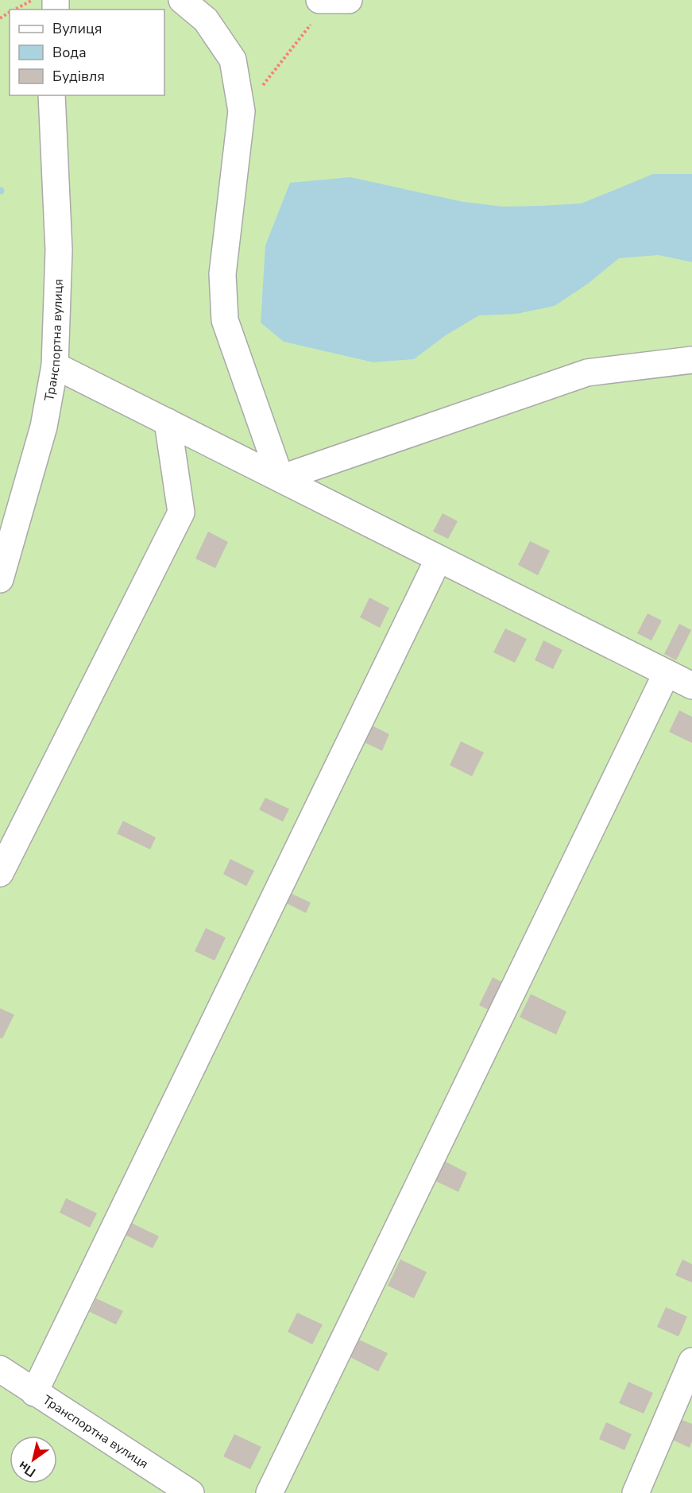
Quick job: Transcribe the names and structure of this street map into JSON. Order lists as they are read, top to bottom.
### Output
{
  "streets": {
    "street": ["Транспортна вулиця"]
  },
  "legend": ["Вулиця", "Вода", "Будівля"],
  "north": "bottom left"
}
